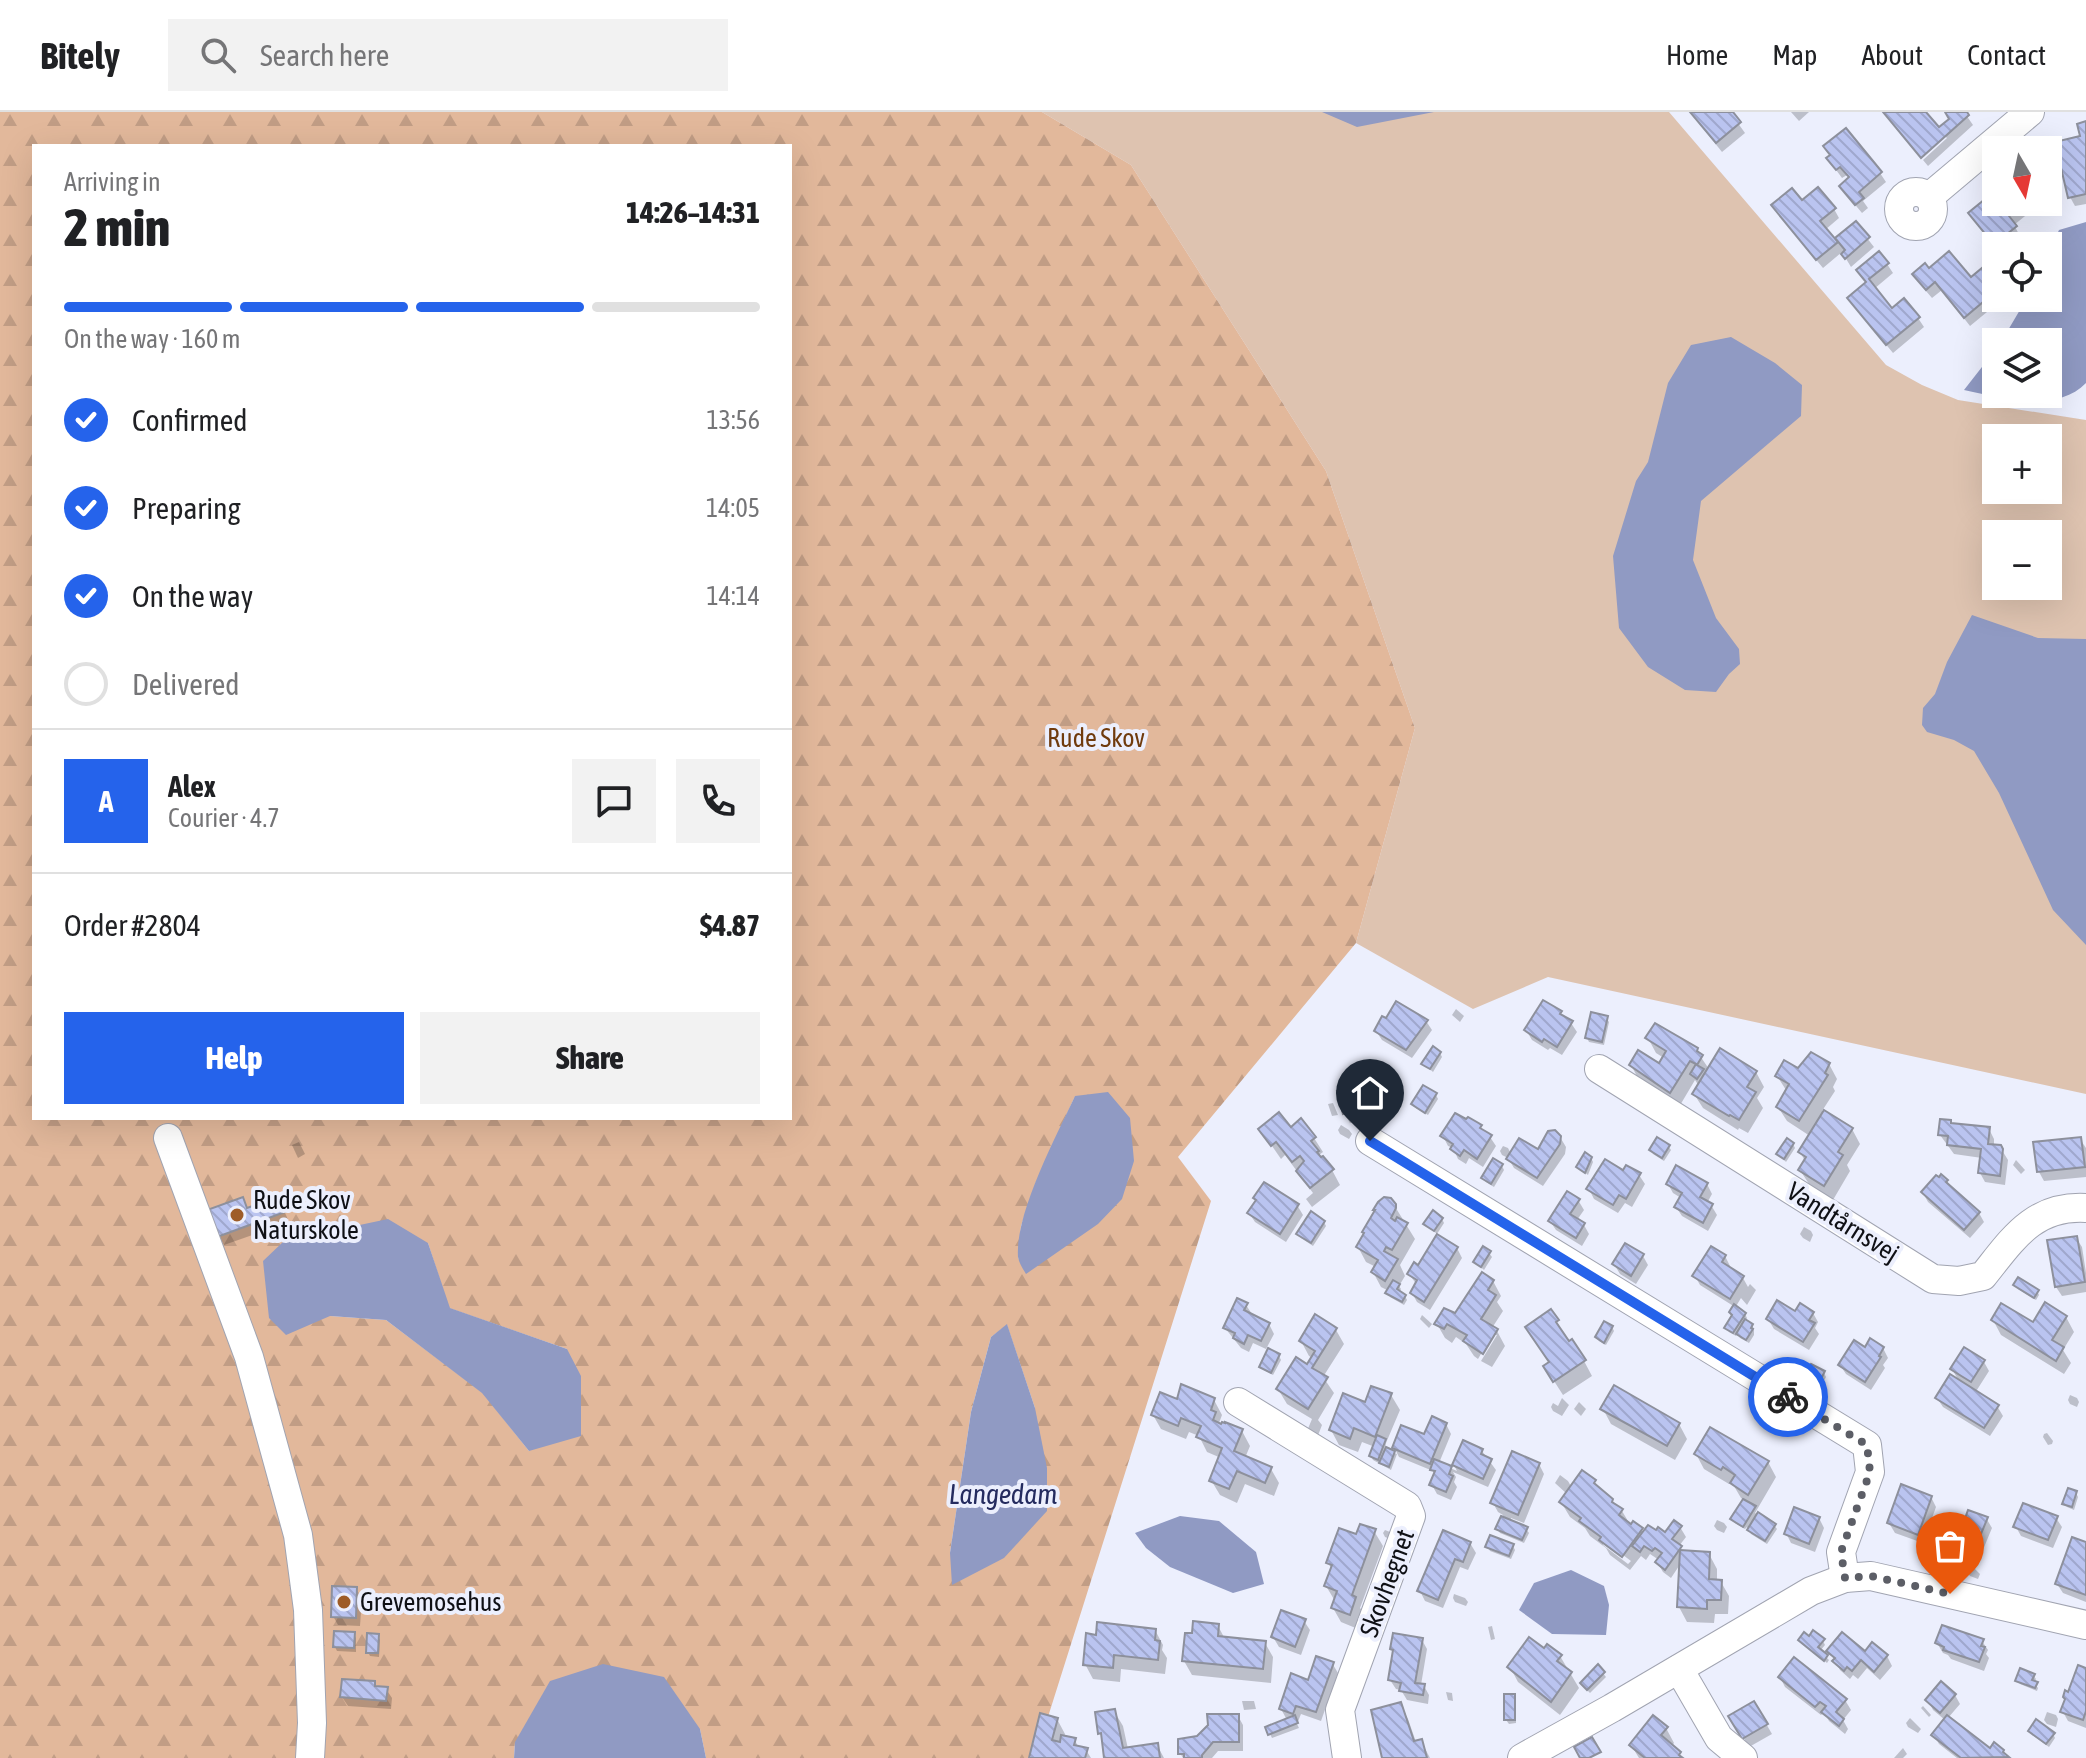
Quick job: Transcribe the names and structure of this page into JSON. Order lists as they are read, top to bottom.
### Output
{
  "streets": {
    "street": ["Vandtårnsvej", "Skovhegnet"]
  },
  "water": ["Langedam"],
  "parks": ["Rude Skov"],
  "places": ["Rude Skov Naturskole", "Grevemosehus"],
  "north": "bottom",
  "page": {
    "header": "Bitely",
    "search": "Search here",
    "nav": [
      "Home",
      "Map",
      "About",
      "Contact"
    ],
    "map_buttons": ["+", "−"],
    "heading": ["2 min", "Arriving in", "14:26–14:31"],
    "panel": [
      "Alex",
      "Courier · 4.7",
      "Order #2804",
      "$4.87"
    ],
    "bar": "On the way · 160 m",
    "list": [
      ["Confirmed", "13:56"],
      ["Preparing", "14:05"],
      ["On the way", "14:14"],
      "Delivered"
    ],
    "round": "A",
    "buttons": ["Help", "Share"]
  }
}
